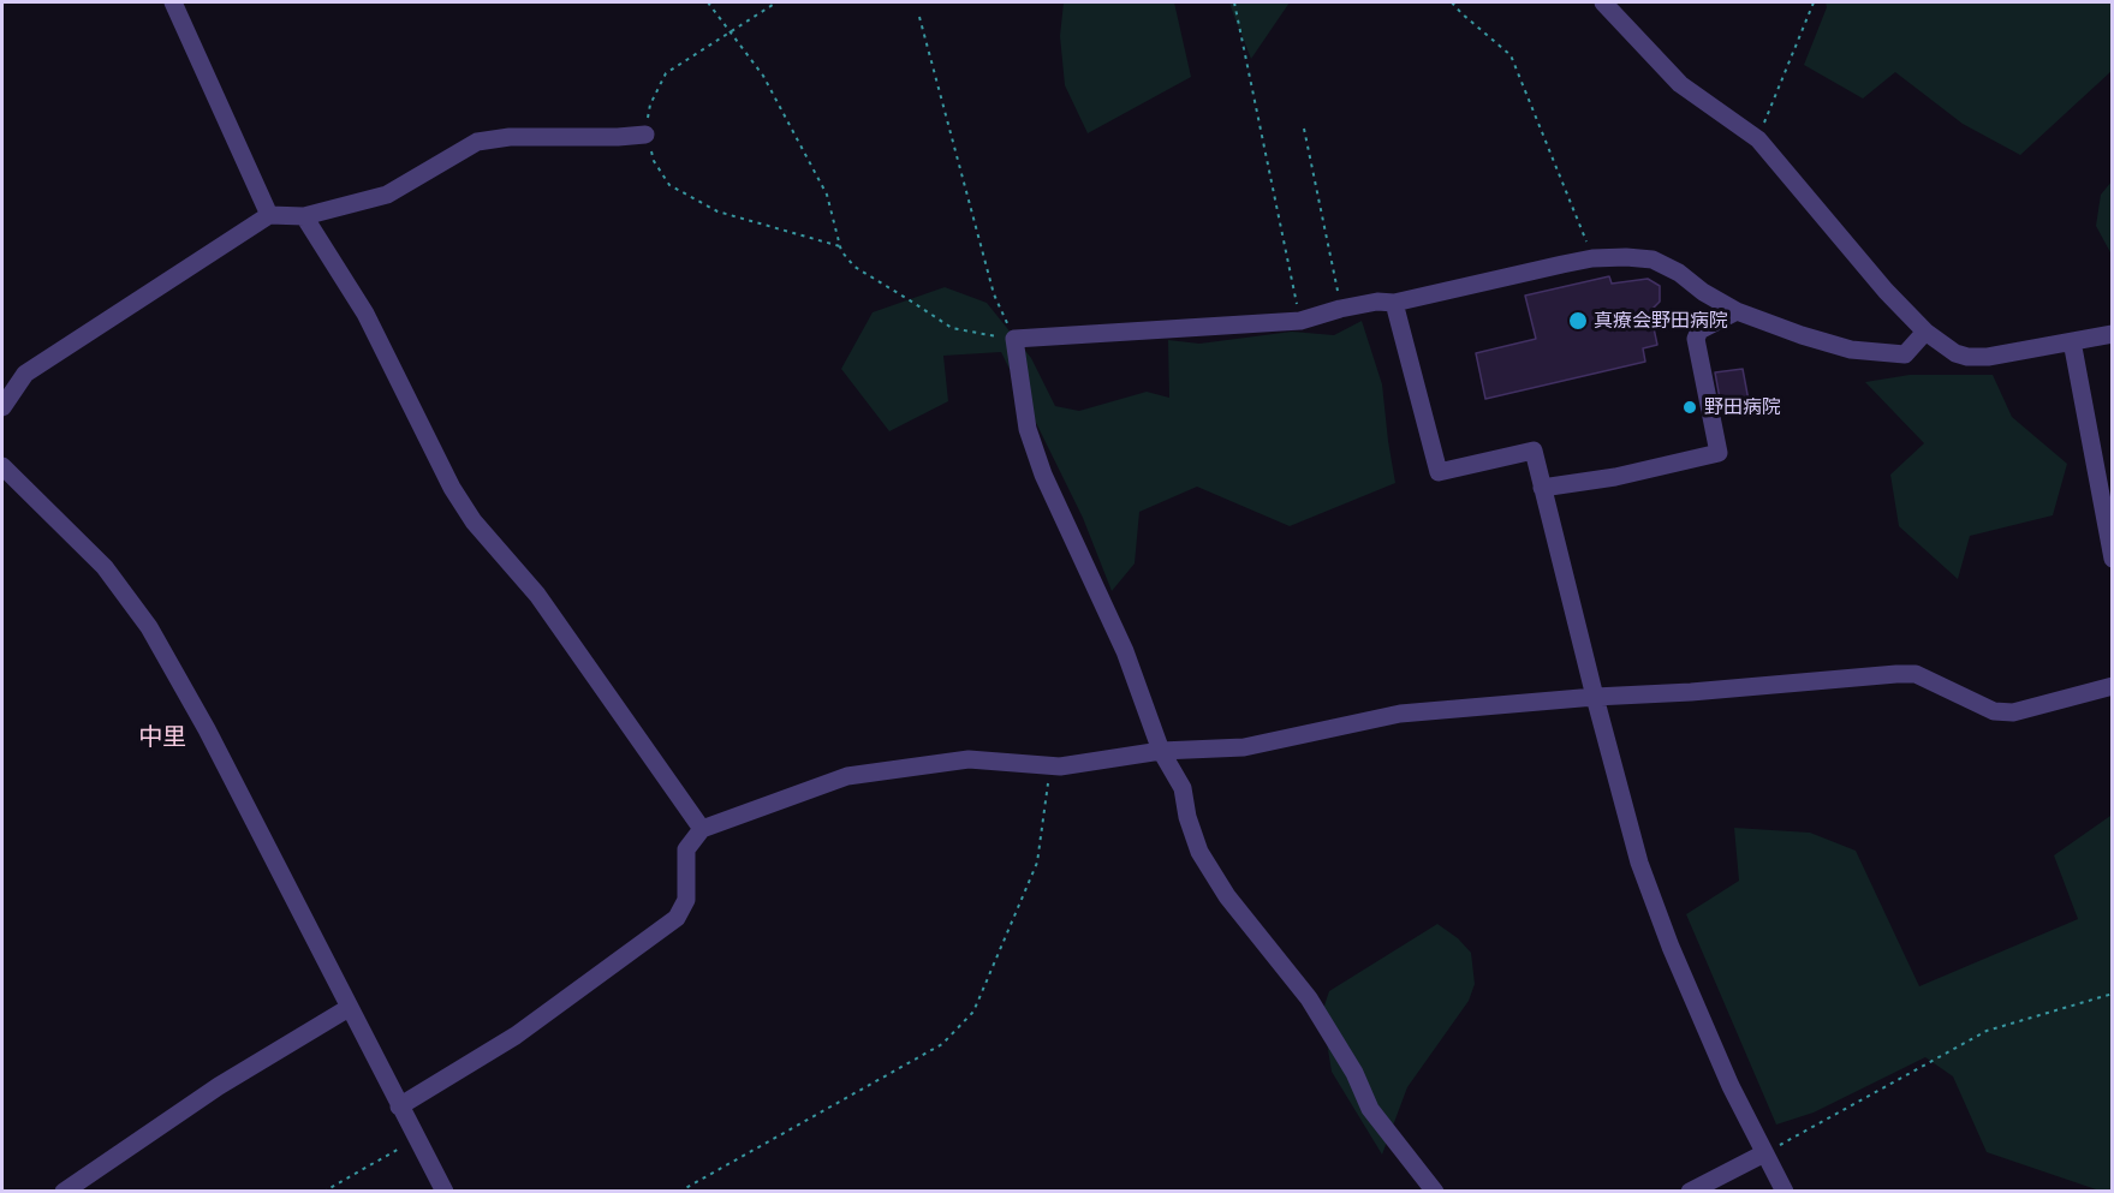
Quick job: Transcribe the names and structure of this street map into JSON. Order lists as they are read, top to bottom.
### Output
{
  "districts": ["中里"],
  "places": ["真療会野田病院", "野田病院"]
}
